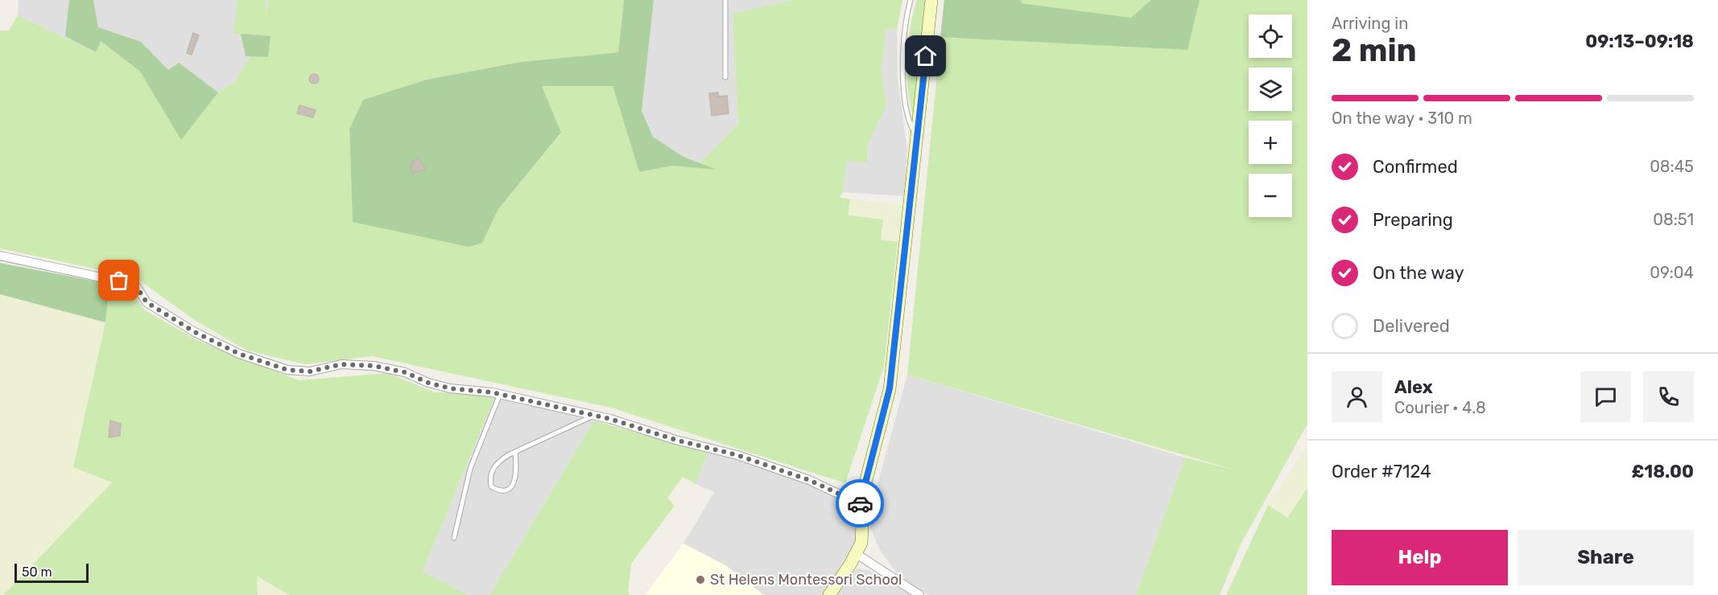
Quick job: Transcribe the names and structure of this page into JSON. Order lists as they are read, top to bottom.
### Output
{
  "places": ["St Helens Montessori School"],
  "scale_bar": "50 m",
  "page": {
    "heading": ["2 min", "Arriving in", "09:13–09:18"],
    "panel": [
      "Alex",
      "Courier · 4.8",
      "Order #7124",
      "£18.00"
    ],
    "map_buttons": ["+", "−"],
    "bar": "On the way · 310 m",
    "list": [
      ["Confirmed", "08:45"],
      ["Preparing", "08:51"],
      ["On the way", "09:04"],
      "Delivered"
    ],
    "buttons": ["Help", "Share"],
    "scale": "50 m"
  }
}
